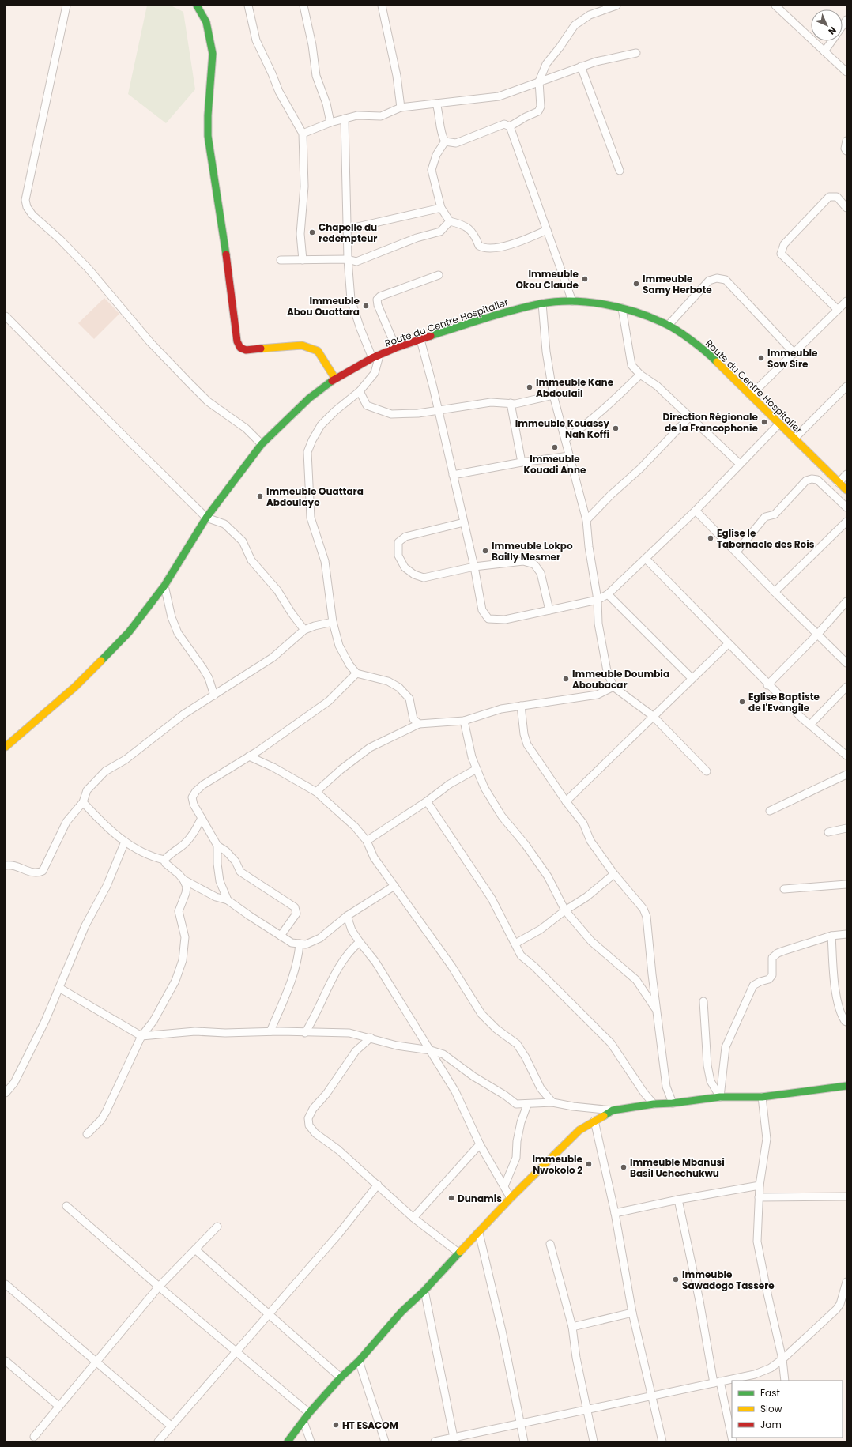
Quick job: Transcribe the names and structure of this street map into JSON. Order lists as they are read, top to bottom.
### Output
{
  "streets": {
    "street": ["Route du Centre Hospitalier"]
  },
  "places": [
    "Chapelle du redempteur",
    "Immeuble Okou Claude",
    "Immeuble Samy Herbote",
    "Immeuble Abou Ouattara",
    "Immeuble Sow Sire",
    "Immeuble Kane Abdoulail",
    "Direction Régionale de la Francophonie",
    "Immeuble Kouassy Nah Koffi",
    "Immeuble Kouadi Anne",
    "Immeuble Ouattara Abdoulaye",
    "Eglise le Tabernacle des Rois",
    "Immeuble Lokpo Bailly Mesmer",
    "Immeuble Doumbia Aboubacar",
    "Eglise Baptiste de l'Evangile",
    "Immeuble Nwokolo 2",
    "Immeuble Mbanusi Basil Uchechukwu",
    "Dunamis",
    "Immeuble Sawadogo Tassere",
    "HT ESACOM"
  ],
  "legend": ["Fast", "Slow", "Jam"],
  "north": "bottom right"
}
